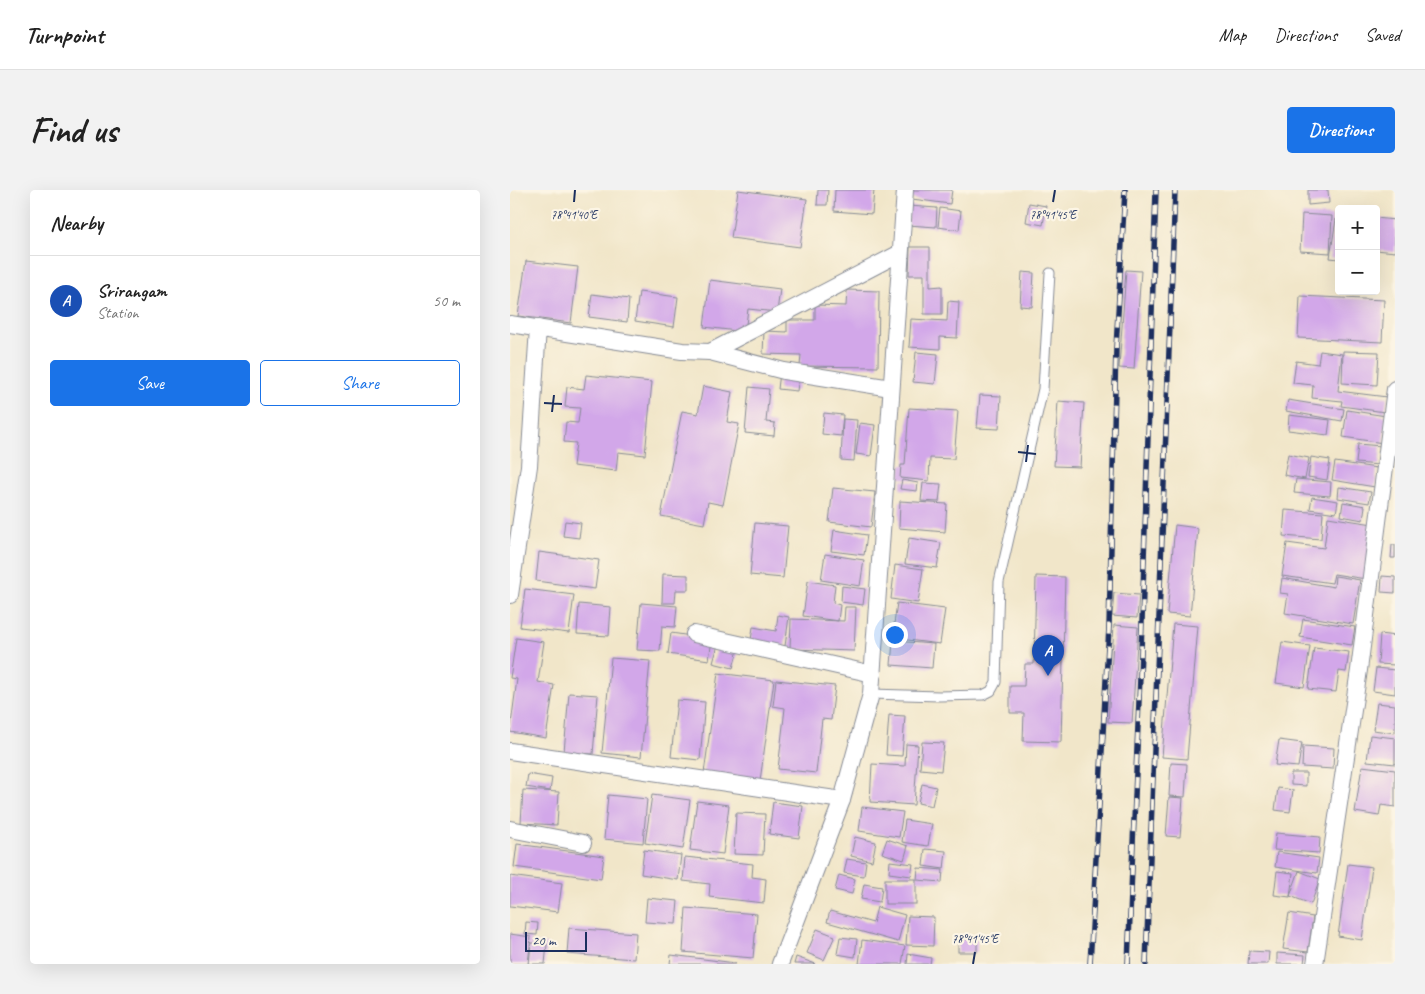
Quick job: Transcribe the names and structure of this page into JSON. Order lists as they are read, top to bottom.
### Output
{
  "scale_bar": "20 m",
  "page": {
    "header": "Turnpoint",
    "nav": ["Map", "Directions", "Saved"],
    "buttons": [
      "Directions",
      ["Save", "Share"]
    ],
    "title": "Find us",
    "heading": "Nearby",
    "map_buttons": ["+", "−"],
    "list": [
      {
        "mark": "A",
        "name": "Srirangam",
        "note": "Station",
        "value": "50 m"
      }
    ],
    "pins": "A",
    "scale": "20 m"
  },
  "coordinates": ["78°41'40\"E", "78°41'45\"E"]
}
